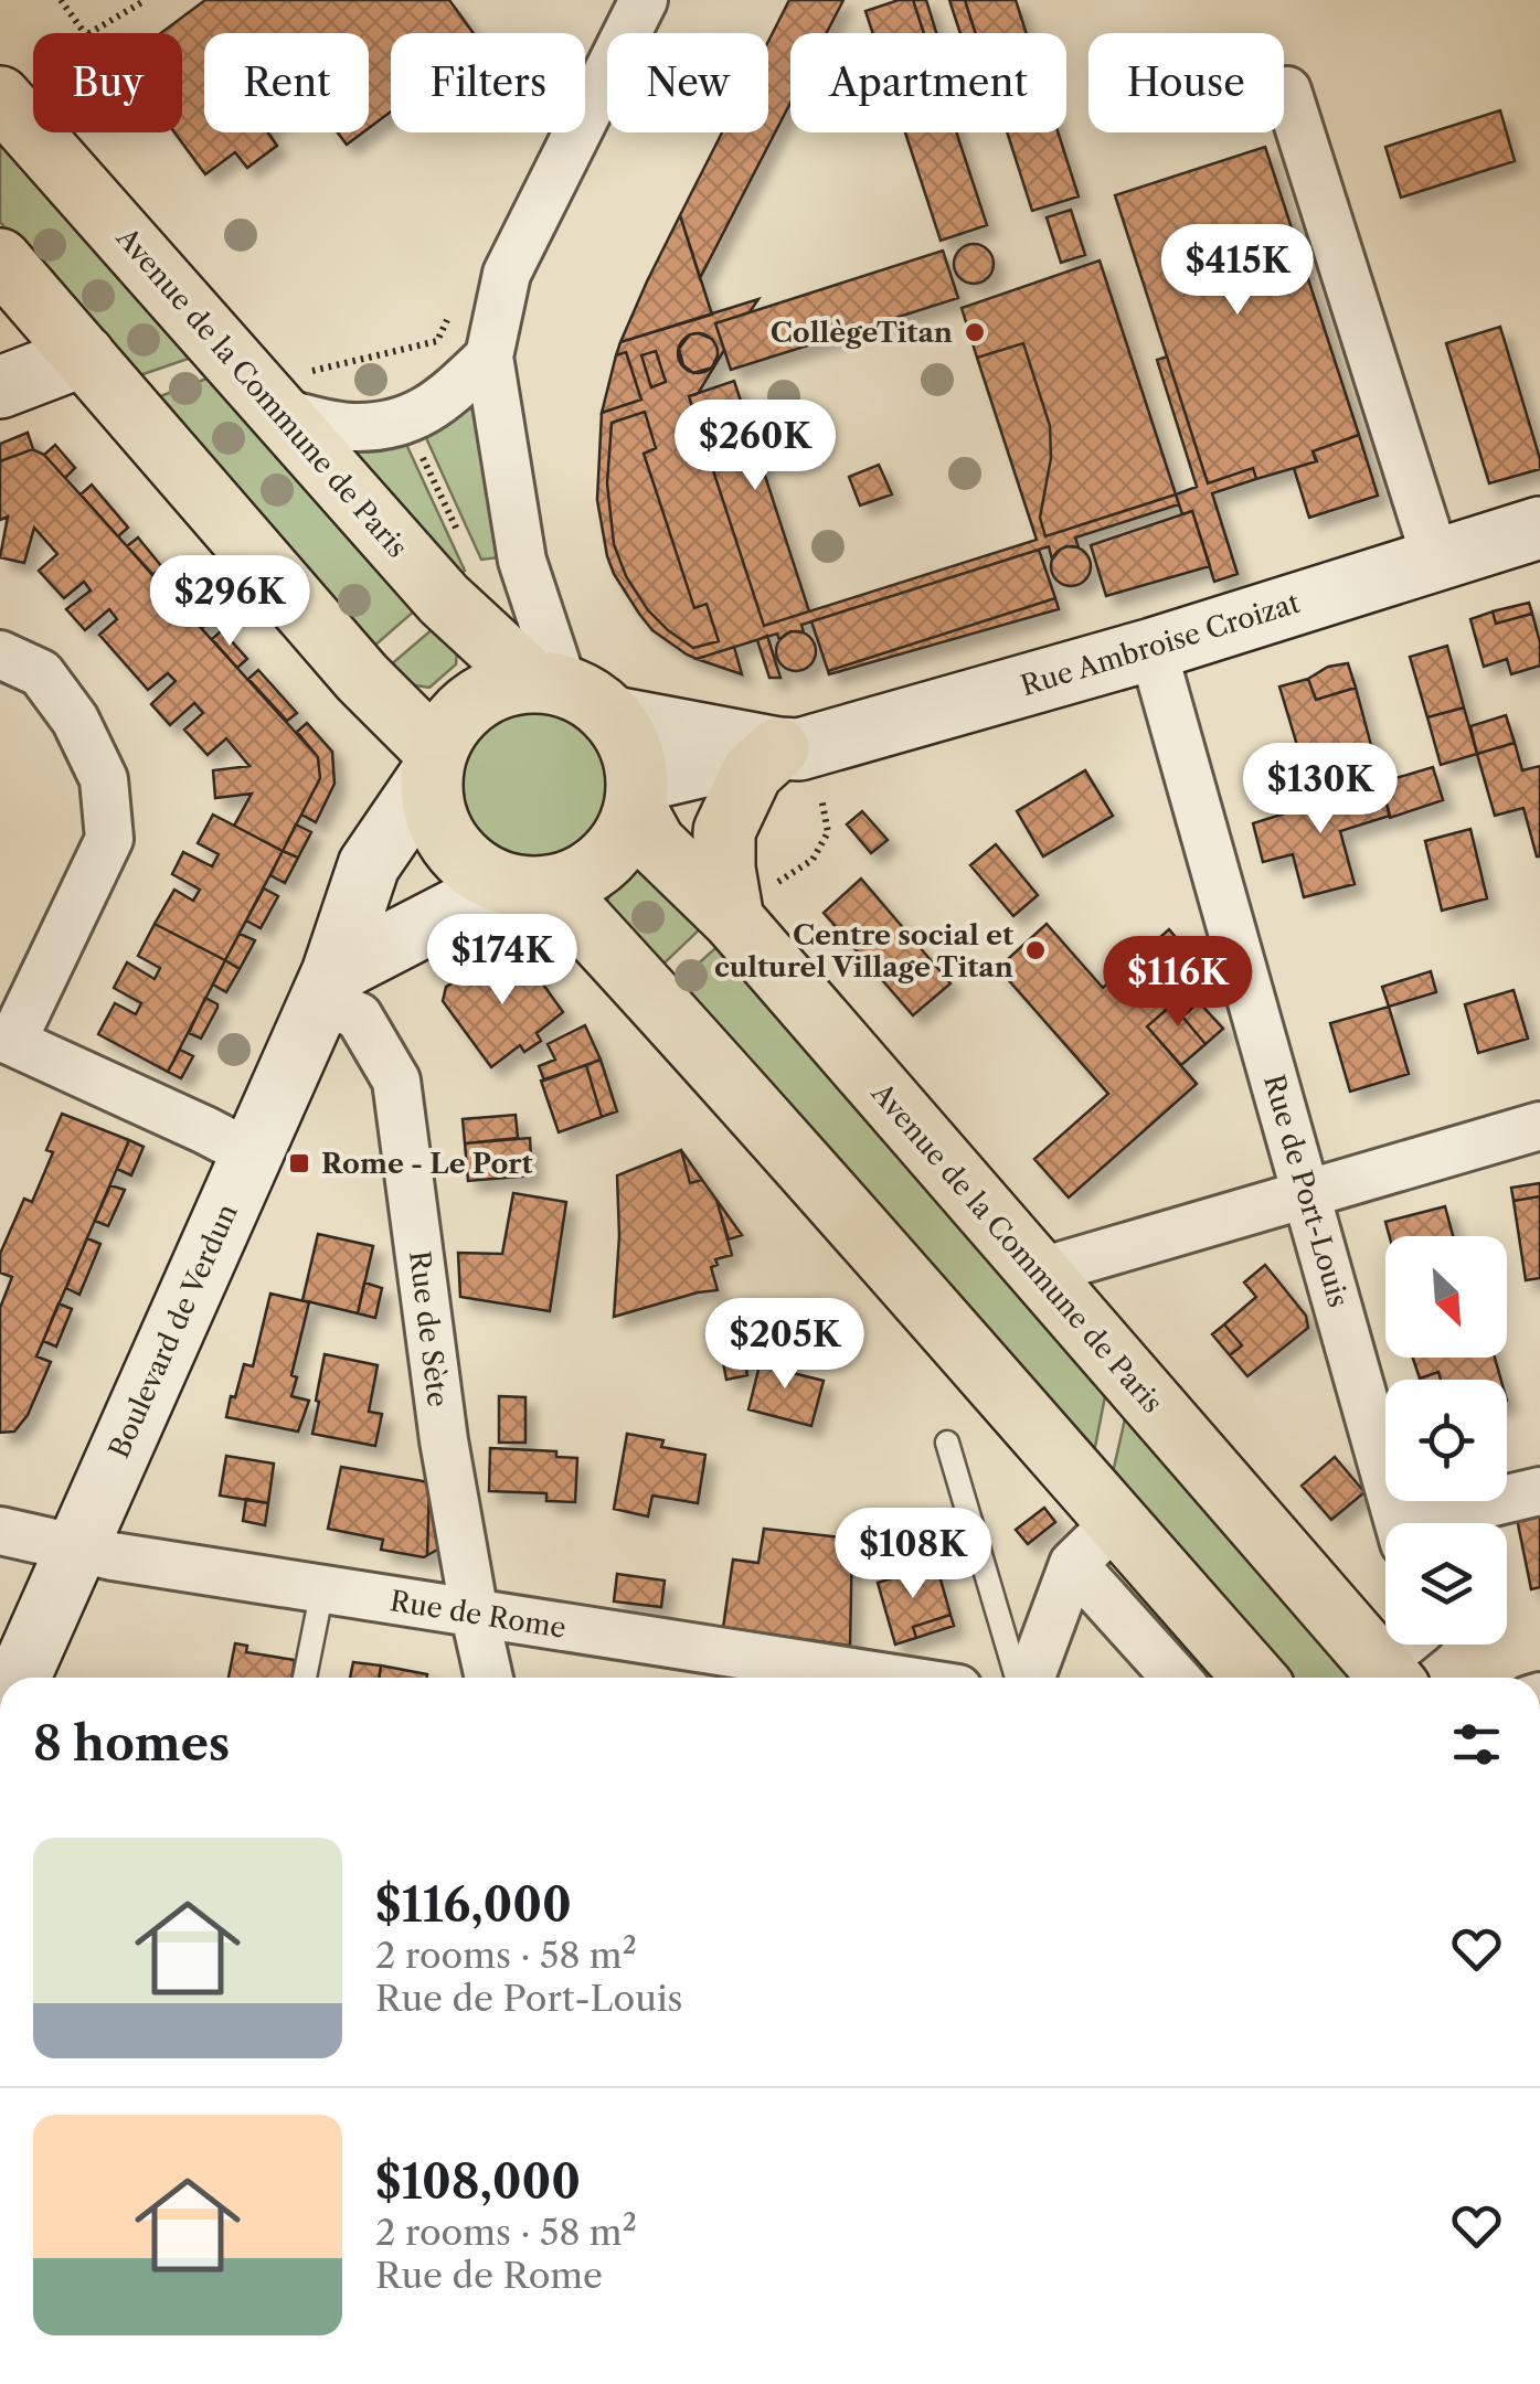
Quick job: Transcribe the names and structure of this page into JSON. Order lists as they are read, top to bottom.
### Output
{
  "streets": {
    "main road": ["Avenue de la Commune de Paris"],
    "street": [
      "Rue Ambroise Croizat",
      "Rue de Port-Louis",
      "Rue de Sète",
      "Boulevard de Verdun",
      "Rue de Rome"
    ]
  },
  "crossings": [
    ["Avenue de la Commune de Paris", "Rue Ambroise Croizat"],
    ["Avenue de la Commune de Paris", "Boulevard de Verdun"],
    ["Rue Ambroise Croizat", "Rue de Port-Louis"],
    ["Rue Ambroise Croizat", "Boulevard de Verdun"],
    ["Rue de Sète", "Boulevard de Verdun"],
    ["Rue de Sète", "Rue de Rome"],
    ["Boulevard de Verdun", "Rue de Rome"]
  ],
  "places": {
    "other": ["CollègeTitan", "Centre social et culturel Village Titan"],
    "transit": ["Rome - Le Port"]
  },
  "north": "bottom right",
  "page": {
    "chip": [
      "Buy",
      "Rent",
      "Filters",
      "New",
      "Apartment",
      "House"
    ],
    "price": [
      "$415K",
      "$260K",
      "$296K",
      "$130K",
      "$174K",
      "$116K",
      "$205K",
      "$108K"
    ],
    "heading": "8 homes",
    "list": [
      {
        "name": "$116,000",
        "note": "2 rooms · 58 m² · Rue de Port-Louis"
      },
      {
        "name": "$108,000",
        "note": "2 rooms · 58 m² · Rue de Rome"
      }
    ]
  }
}
